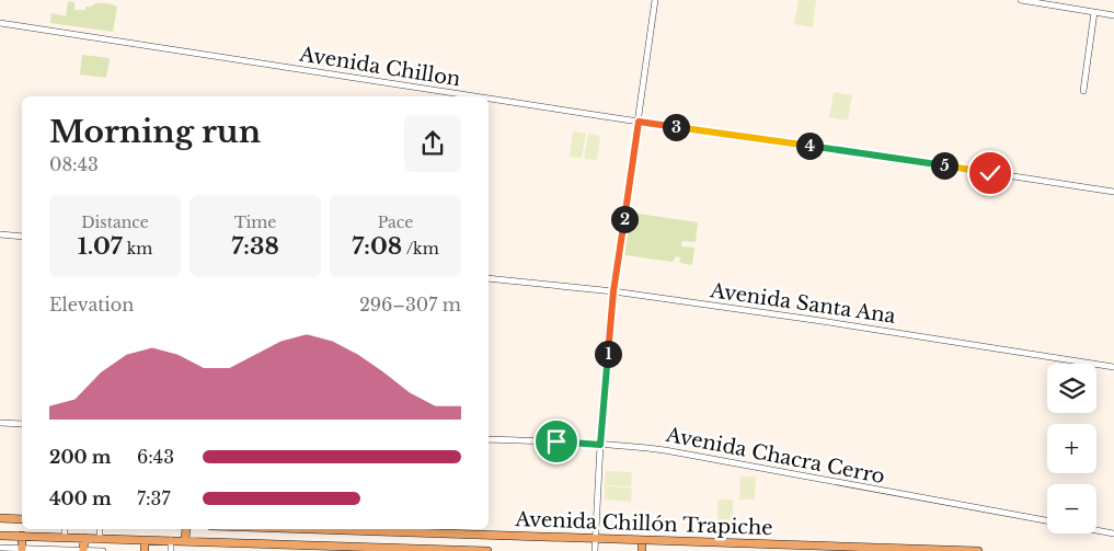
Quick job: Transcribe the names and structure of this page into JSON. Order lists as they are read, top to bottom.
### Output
{
  "streets": {
    "main road": ["Avenida Chillón Trapiche"],
    "street": ["Avenida Chillon", "Avenida Santa Ana", "Avenida Chacra Cerro"]
  },
  "page": {
    "heading": ["Morning run", "08:43"],
    "pins": [
      "3",
      "4",
      "5",
      "2",
      "1"
    ],
    "stats": [
      ["Distance", "1.07 km"],
      ["Time", "7:38"],
      ["Pace", "7:08 /km"]
    ],
    "chart": ["Elevation", "296–307 m"],
    "map_buttons": ["+", "−"],
    "list": [
      {
        "name": "200 m",
        "note": "6:43"
      },
      {
        "name": "400 m",
        "note": "7:37"
      }
    ]
  }
}
